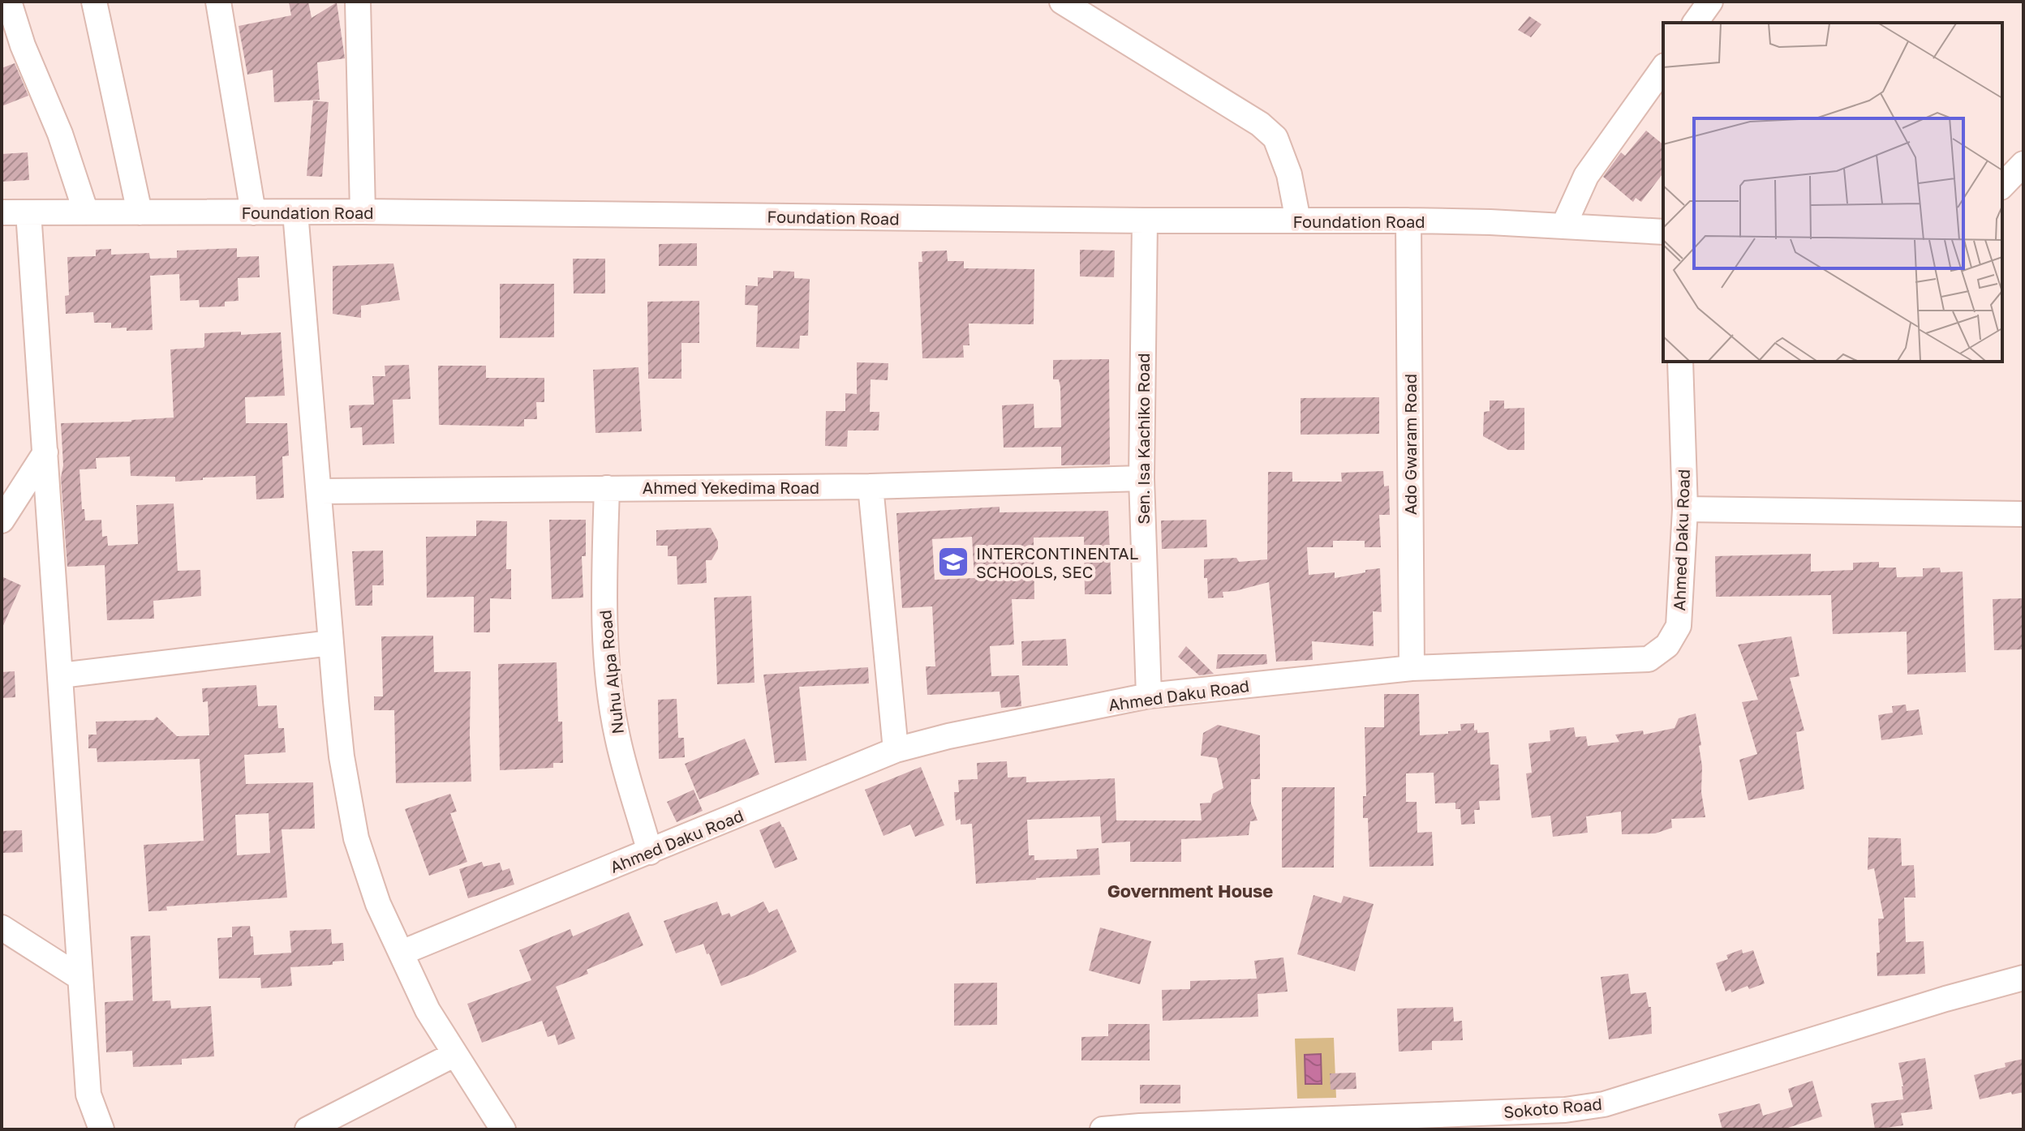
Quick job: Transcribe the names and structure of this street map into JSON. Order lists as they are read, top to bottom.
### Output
{
  "streets": {
    "street": [
      "Foundation Road",
      "Sen. Isa Kachiko Road",
      "Ado Gwaram Road",
      "Ahmed Yekedima Road",
      "Ahmed Daku Road",
      "Nuhu Alpa Road",
      "Sokoto Road"
    ]
  },
  "crossings": [
    ["Foundation Road", "Sen. Isa Kachiko Road"],
    ["Foundation Road", "Ado Gwaram Road"],
    ["Sen. Isa Kachiko Road", "Ahmed Yekedima Road"],
    ["Sen. Isa Kachiko Road", "Ahmed Daku Road"],
    ["Ado Gwaram Road", "Ahmed Daku Road"],
    ["Ahmed Yekedima Road", "Nuhu Alpa Road"],
    ["Ahmed Daku Road", "Nuhu Alpa Road"]
  ],
  "districts": ["Government House"],
  "places": {
    "school or university": ["INTERCONTINENTAL SCHOOLS, SEC"]
  }
}
